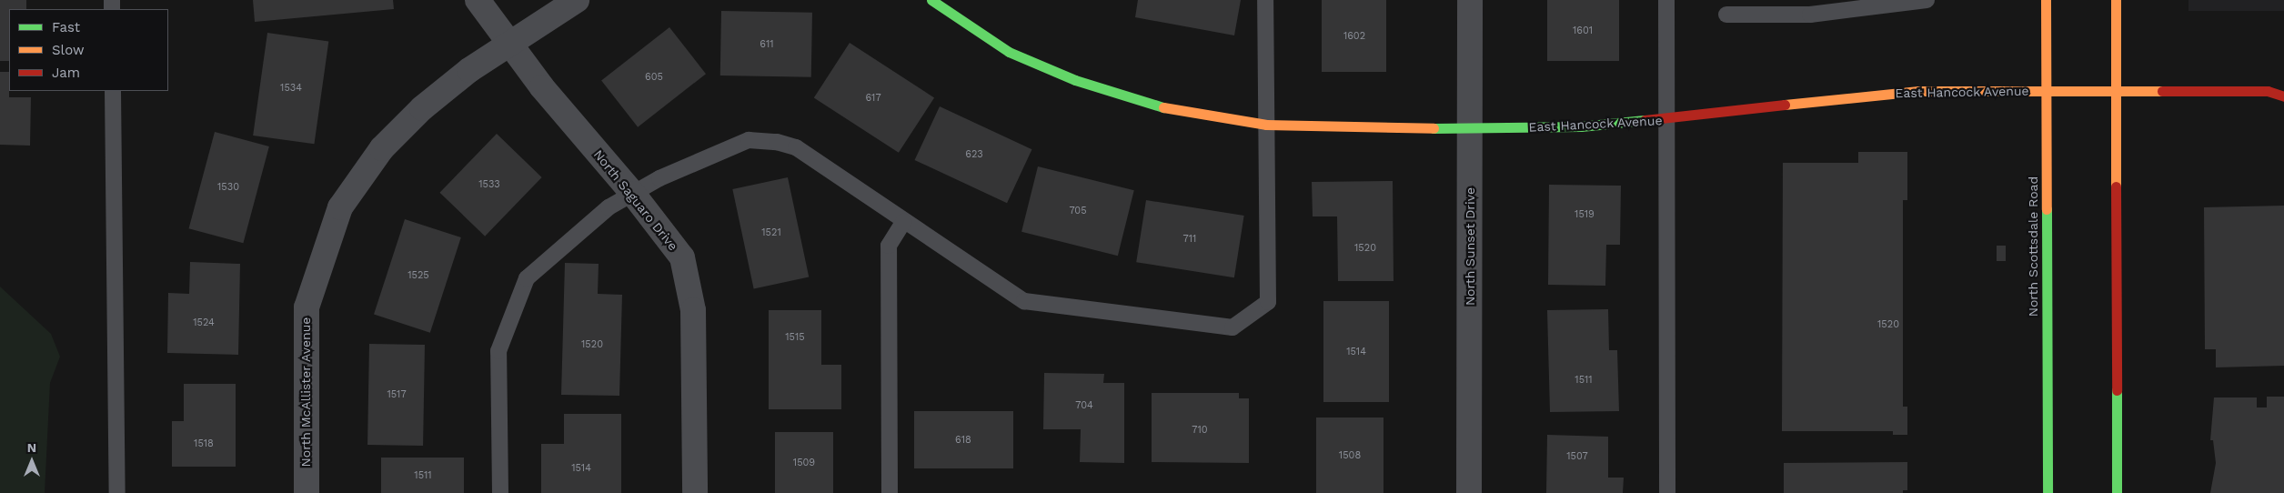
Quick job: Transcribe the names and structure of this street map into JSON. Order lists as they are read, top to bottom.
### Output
{
  "streets": {
    "street": [
      "East Hancock Avenue",
      "North Saguaro Drive",
      "North Sunset Drive",
      "North Scottsdale Road",
      "North McAllister Avenue"
    ]
  },
  "crossings": [
    ["East Hancock Avenue", "North Sunset Drive"],
    ["East Hancock Avenue", "North Scottsdale Road"],
    ["North Saguaro Drive", "North McAllister Avenue"]
  ],
  "house_numbers": [
    "1601",
    "1602",
    "611",
    "605",
    "1534",
    "617",
    "623",
    "1533",
    "1530",
    "705",
    "1519",
    "1521",
    "711",
    "1520",
    "1525",
    "1524",
    "1520",
    "1515",
    "1520",
    "1514",
    "1511",
    "1517",
    "704",
    "710",
    "618",
    "1518",
    "1508",
    "1507",
    "1509",
    "1514",
    "1511"
  ],
  "legend": ["Fast", "Slow", "Jam"],
  "north": "top"
}
